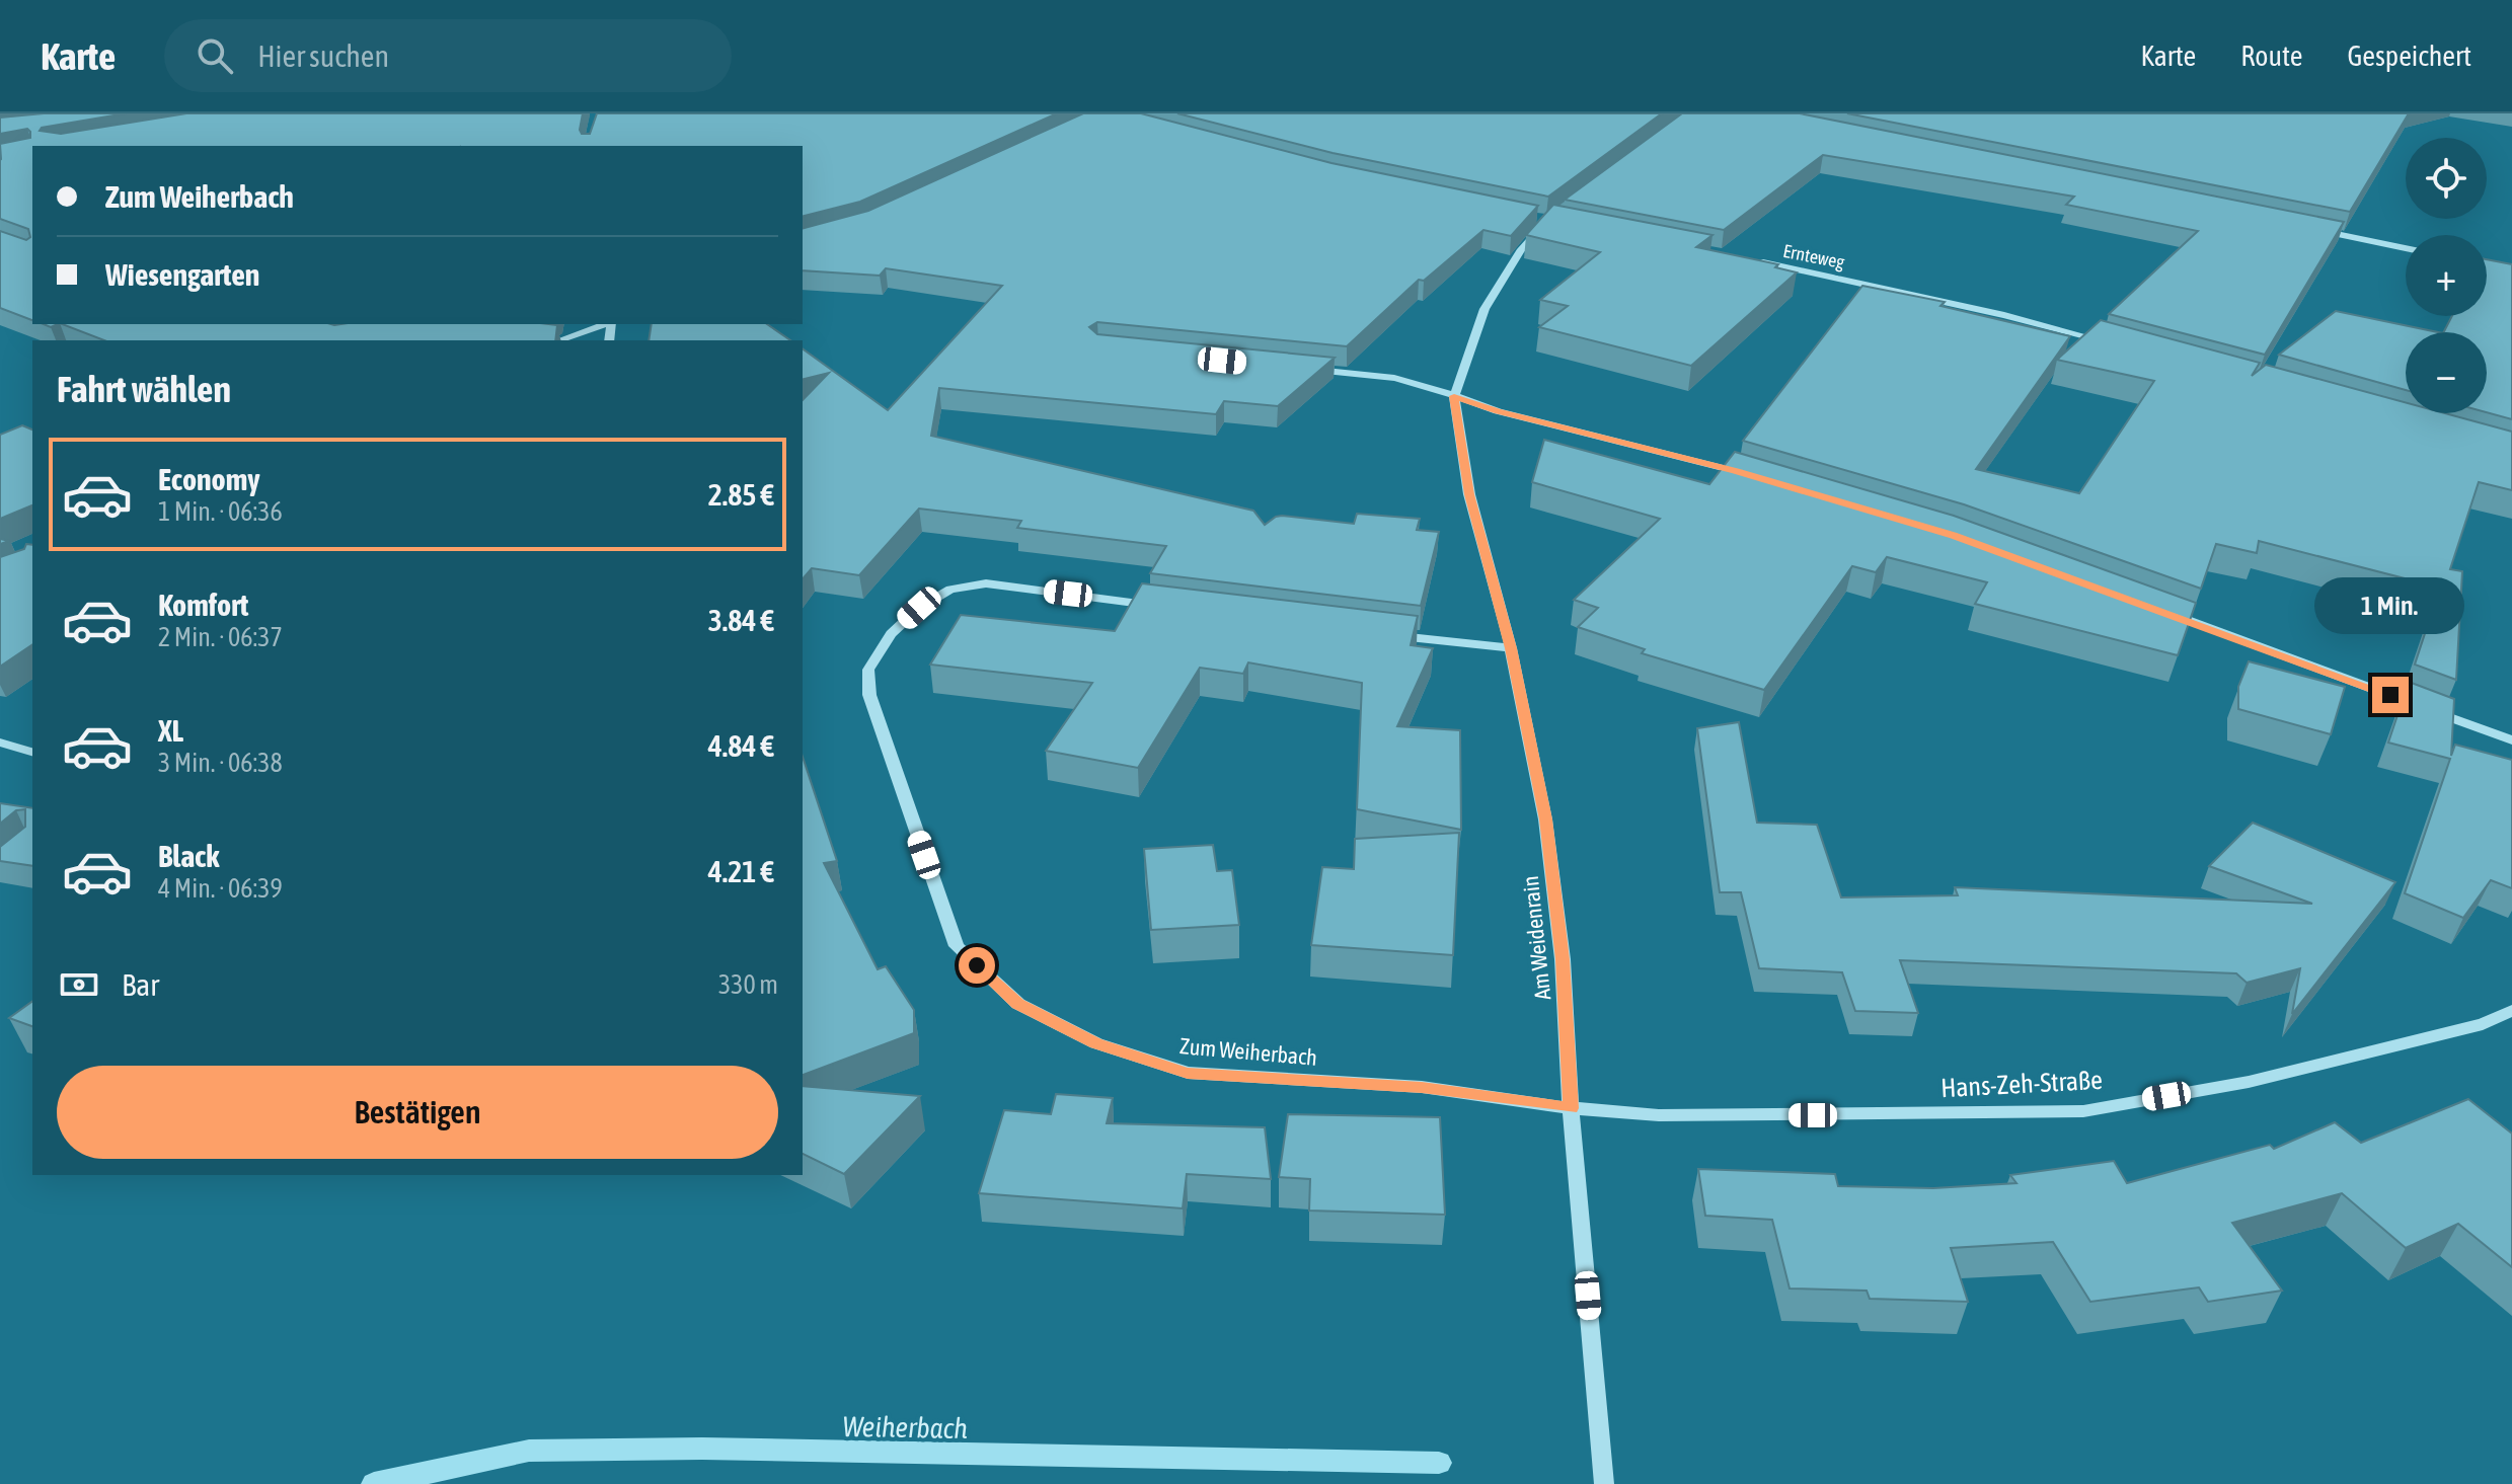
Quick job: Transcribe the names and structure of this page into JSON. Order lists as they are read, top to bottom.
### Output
{
  "streets": {
    "street": [
      "Ernteweg",
      "Am Weidenrain",
      "Zum Weiherbach",
      "Hans-Zeh-Straße"
    ]
  },
  "crossings": [
    ["Am Weidenrain", "Zum Weiherbach"],
    ["Am Weidenrain", "Hans-Zeh-Straße"],
    ["Zum Weiherbach", "Hans-Zeh-Straße"]
  ],
  "water": ["Weiherbach"],
  "page": {
    "header": "Karte",
    "search": "Hier suchen",
    "nav": ["Karte", "Route", "Gespeichert"],
    "map_buttons": ["+", "−"],
    "banner": ["Zum Weiherbach", "Wiesengarten"],
    "heading": "Fahrt wählen",
    "list": [
      {
        "name": "Economy",
        "note": "1 Min. · 06:36",
        "value": "2.85 €"
      },
      {
        "name": "Komfort",
        "note": "2 Min. · 06:37",
        "value": "3.84 €"
      },
      {
        "name": "XL",
        "note": "3 Min. · 06:38",
        "value": "4.84 €"
      },
      {
        "name": "Black",
        "note": "4 Min. · 06:39",
        "value": "4.21 €"
      }
    ],
    "bubble": "1 Min.",
    "pay": ["Bar", "330 m"],
    "buttons": "Bestätigen"
  }
}
